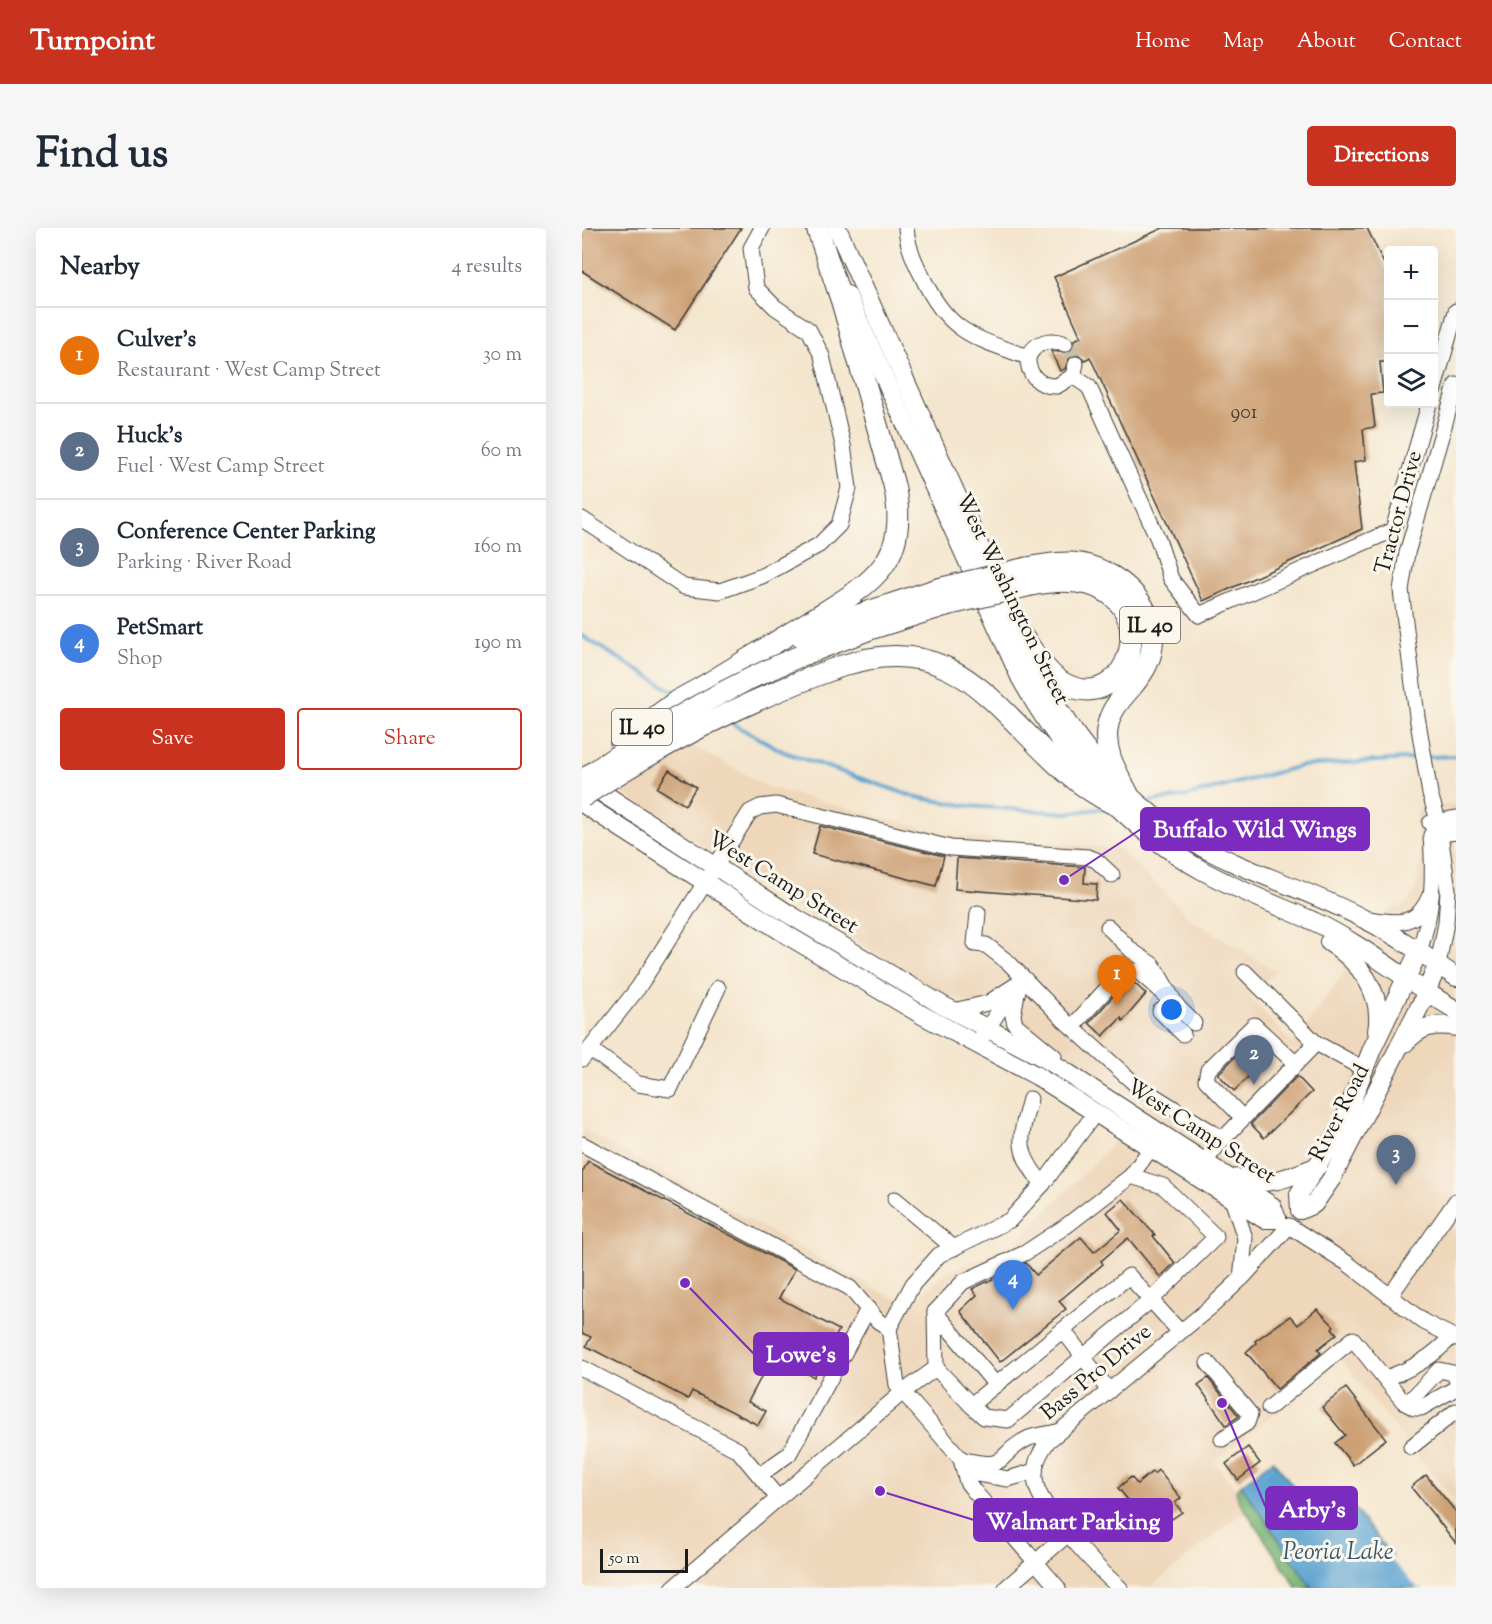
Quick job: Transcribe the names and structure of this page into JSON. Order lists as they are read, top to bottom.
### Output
{
  "streets": {
    "highway": ["IL 40"],
    "main road": [
      "Tractor Drive",
      "West Washington Street",
      "West Camp Street",
      "River Road",
      "Bass Pro Drive"
    ]
  },
  "crossings": [
    ["Tractor Drive", "IL 40"],
    ["Tractor Drive", "River Road"],
    ["West Washington Street", "IL 40"],
    ["IL 40", "River Road"],
    ["West Camp Street", "Bass Pro Drive"],
    ["River Road", "Bass Pro Drive"]
  ],
  "water": ["Peoria Lake"],
  "places": [
    "Buffalo Wild Wings",
    "Lowe's",
    "Arby's",
    "Walmart Parking"
  ],
  "house_numbers": ["901"],
  "scale_bar": "50 m",
  "page": {
    "header": "Turnpoint",
    "nav": [
      "Home",
      "Map",
      "About",
      "Contact"
    ],
    "title": "Find us",
    "buttons": [
      "Directions",
      ["Save", "Share"]
    ],
    "heading": ["Nearby", "4 results"],
    "map_buttons": ["+", "−"],
    "list": [
      {
        "mark": "1",
        "name": "Culver's",
        "note": "Restaurant · West Camp Street",
        "value": "30 m"
      },
      {
        "mark": "2",
        "name": "Huck's",
        "note": "Fuel · West Camp Street",
        "value": "60 m"
      },
      {
        "mark": "3",
        "name": "Conference Center Parking",
        "note": "Parking · River Road",
        "value": "160 m"
      },
      {
        "mark": "4",
        "name": "PetSmart",
        "note": "Shop",
        "value": "190 m"
      }
    ],
    "pins": [
      "1",
      "2",
      "3",
      "4"
    ],
    "scale": "50 m"
  }
}
